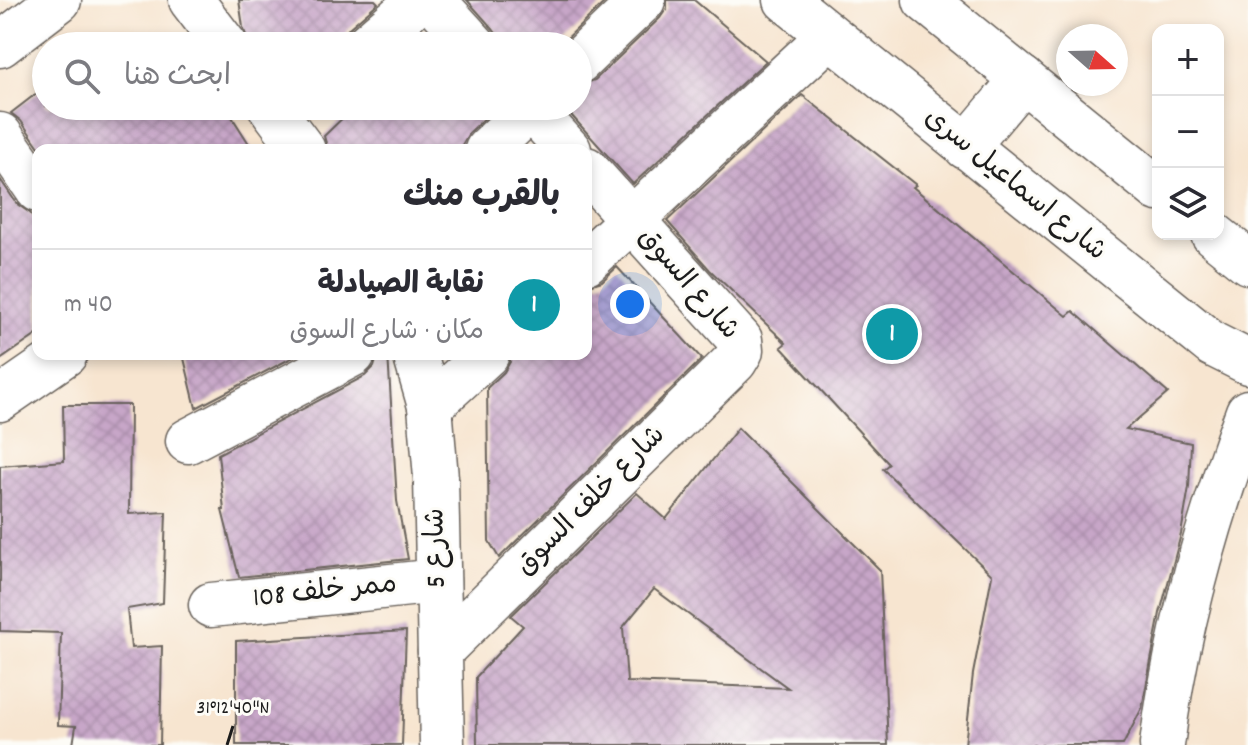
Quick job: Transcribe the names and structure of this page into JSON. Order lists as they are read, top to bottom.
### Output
{
  "streets": {
    "street": [
      "شارع اسماعيل سرى",
      "شارع السوق",
      "شارع خلف السوق",
      "شارع 5",
      "ممر خلف 108"
    ]
  },
  "crossings": [
    ["شارع السوق", "شارع خلف السوق"],
    ["شارع خلف السوق", "شارع 5"],
    ["شارع 5", "ممر خلف 108"]
  ],
  "north": "right",
  "page": {
    "map_buttons": ["+", "−"],
    "search": "ابحث هنا",
    "heading": "بالقرب منك",
    "list": [
      {
        "mark": "1",
        "name": "نقابة الصيادلة",
        "note": "مكان · شارع السوق",
        "value": "40 m"
      }
    ],
    "pins": "1"
  },
  "coordinates": ["31°12'40\"N"]
}
